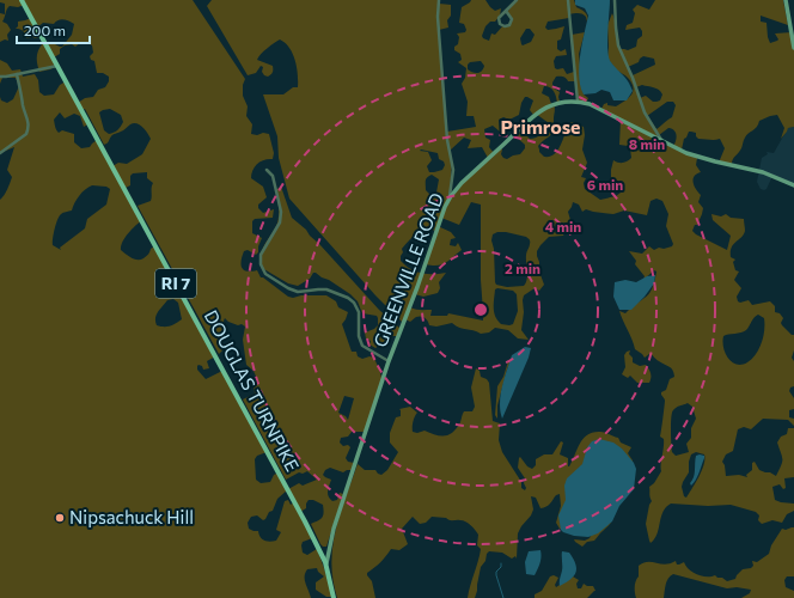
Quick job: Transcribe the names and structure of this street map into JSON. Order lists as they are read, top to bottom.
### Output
{
  "streets": {
    "main road": ["GREENVILLE ROAD", "RI 7", "DOUGLAS TURNPIKE"]
  },
  "crossings": [
    ["GREENVILLE ROAD", "DOUGLAS TURNPIKE"]
  ],
  "districts": ["Primrose"],
  "places": ["Nipsachuck Hill"],
  "scale_bar": "200 m",
  "rings": [
    "8 min",
    "6 min",
    "4 min",
    "2 min"
  ]
}
